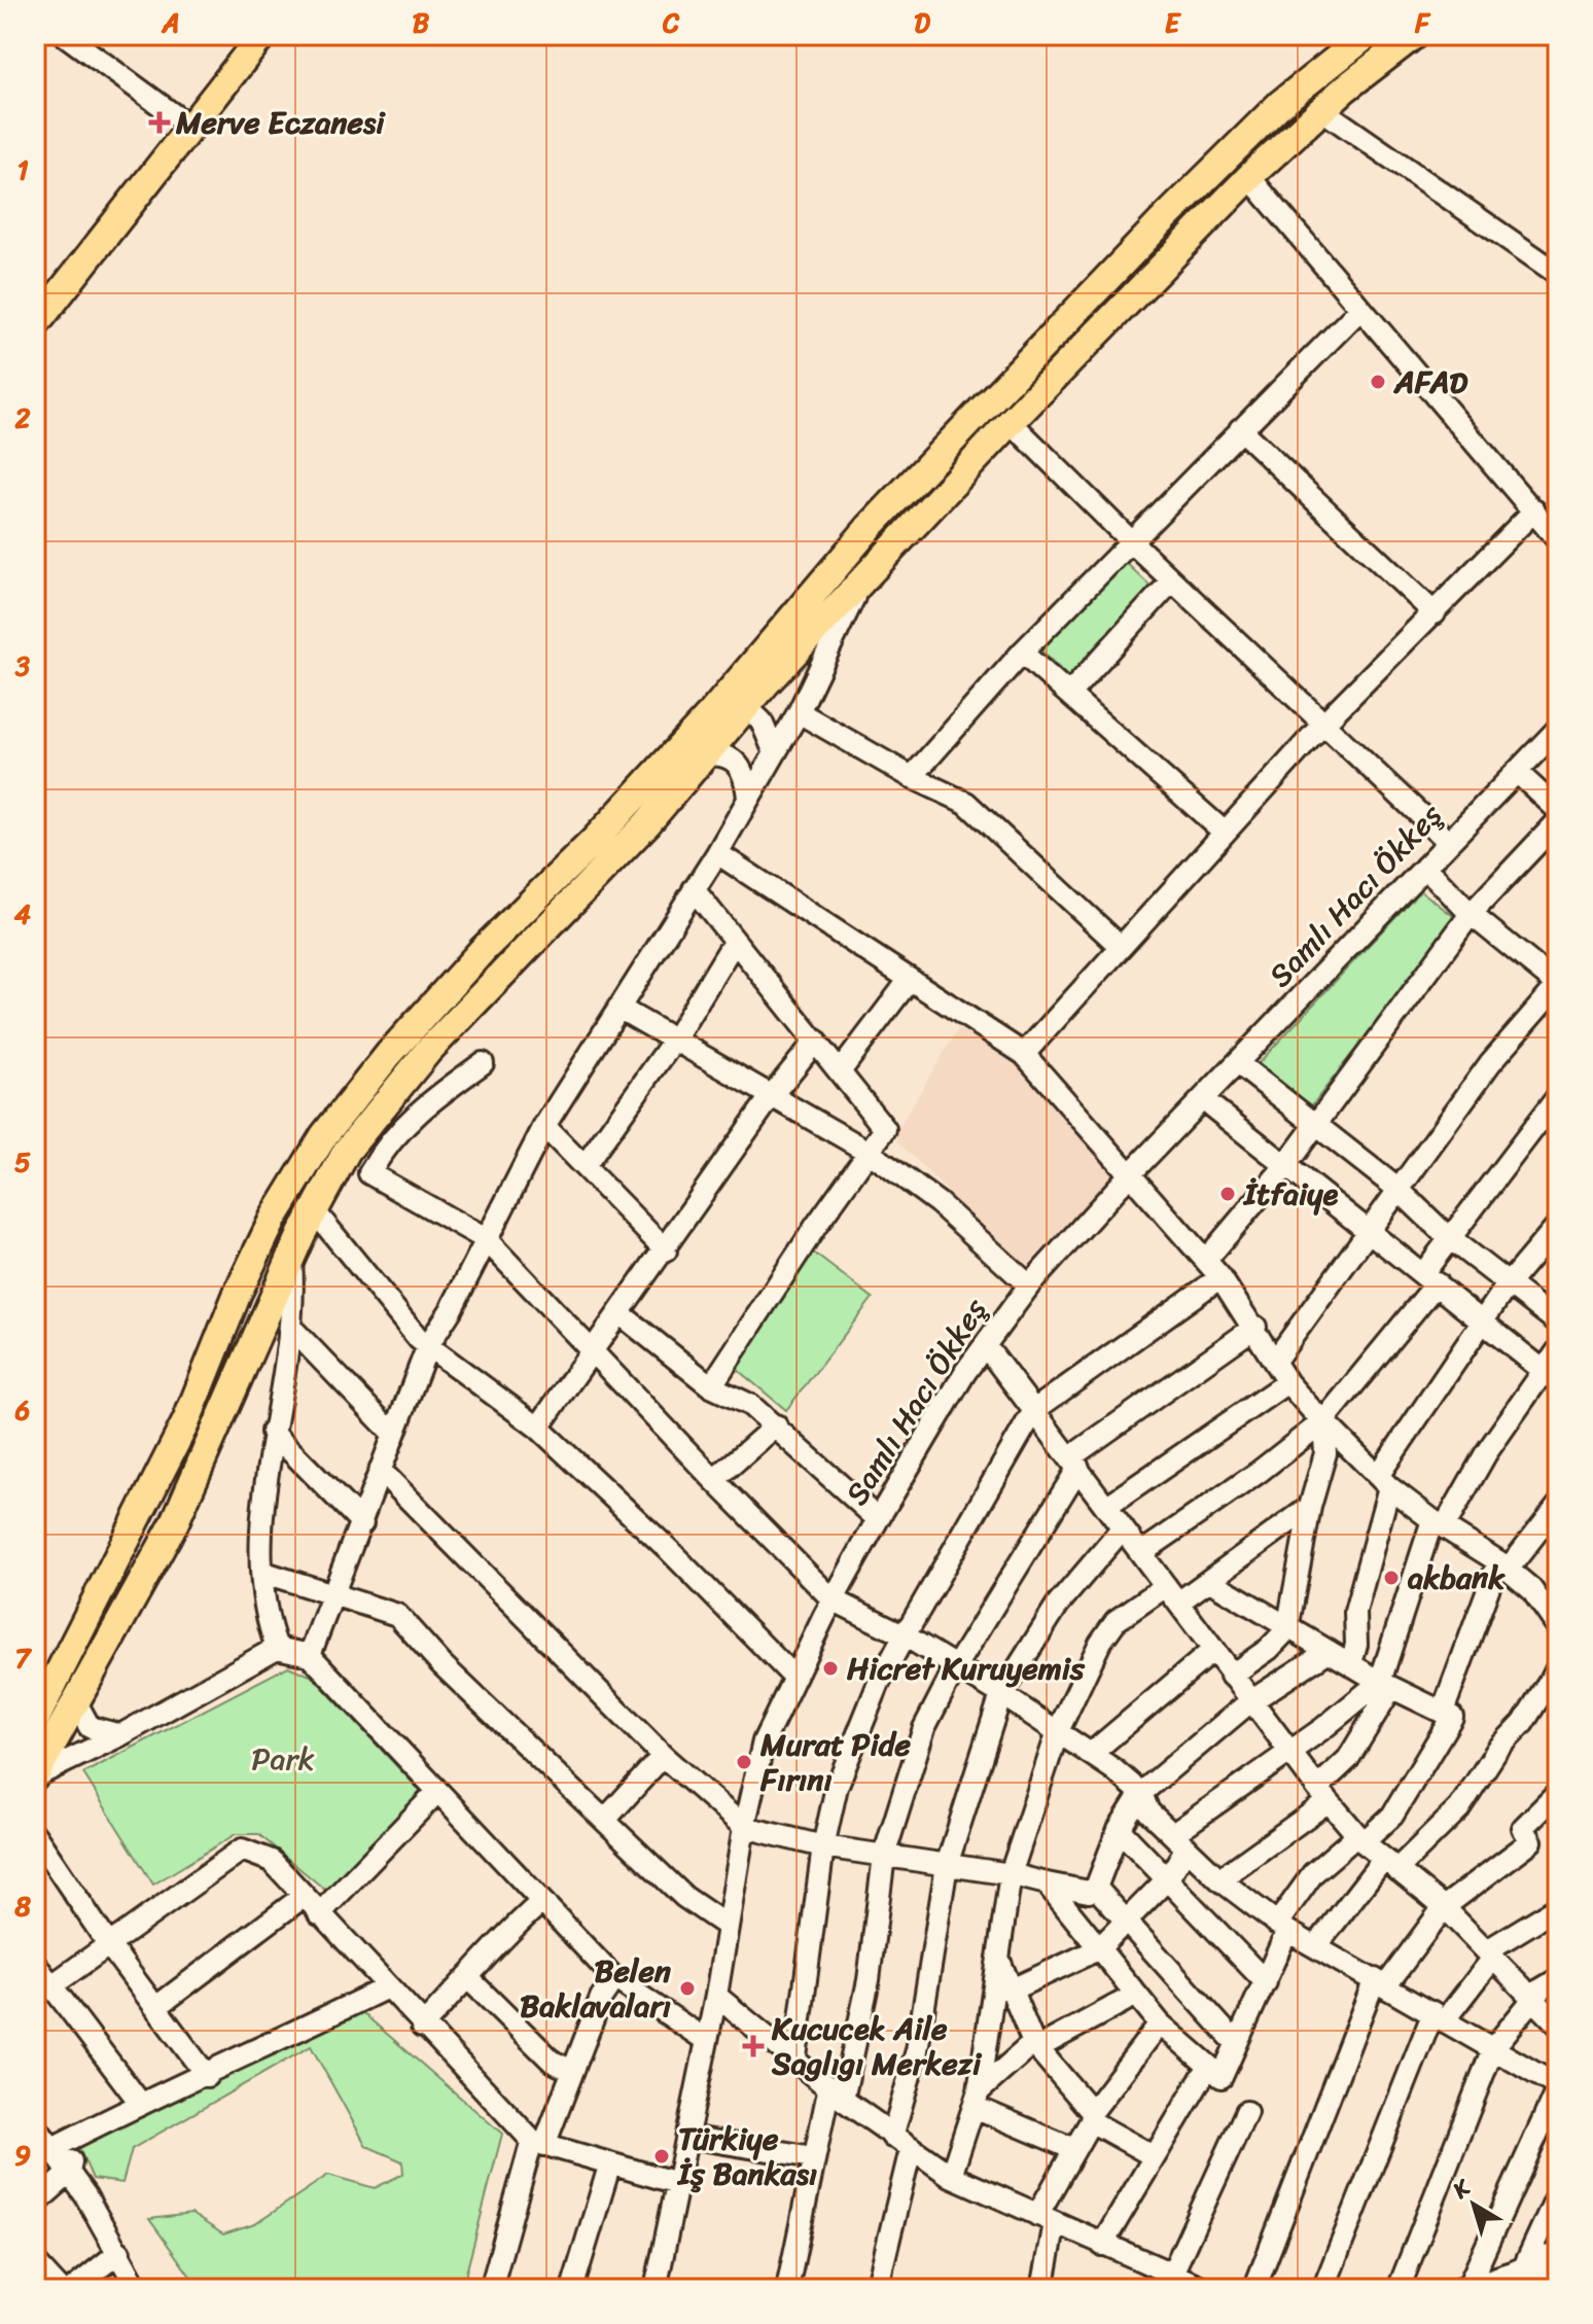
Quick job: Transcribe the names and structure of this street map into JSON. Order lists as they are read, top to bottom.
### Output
{
  "streets": {
    "street": ["Samlı Hacı Ökkeş"]
  },
  "parks": ["Park"],
  "places": {
    "health": ["Merve Eczanesi", "Kucucek Aile Saglıgı Merkezi"],
    "other": [
      "AFAD",
      "İtfaiye",
      "akbank",
      "Hicret Kuruyemis",
      "Murat Pide Fırını",
      "Belen Baklavaları",
      "Türkiye İş Bankası"
    ]
  },
  "north": "top left",
  "grid": {
    "columns": [
      "A",
      "B",
      "C",
      "D",
      "E",
      "F"
    ],
    "rows": [
      "1",
      "2",
      "3",
      "4",
      "5",
      "6",
      "7",
      "8",
      "9"
    ]
  }
}
